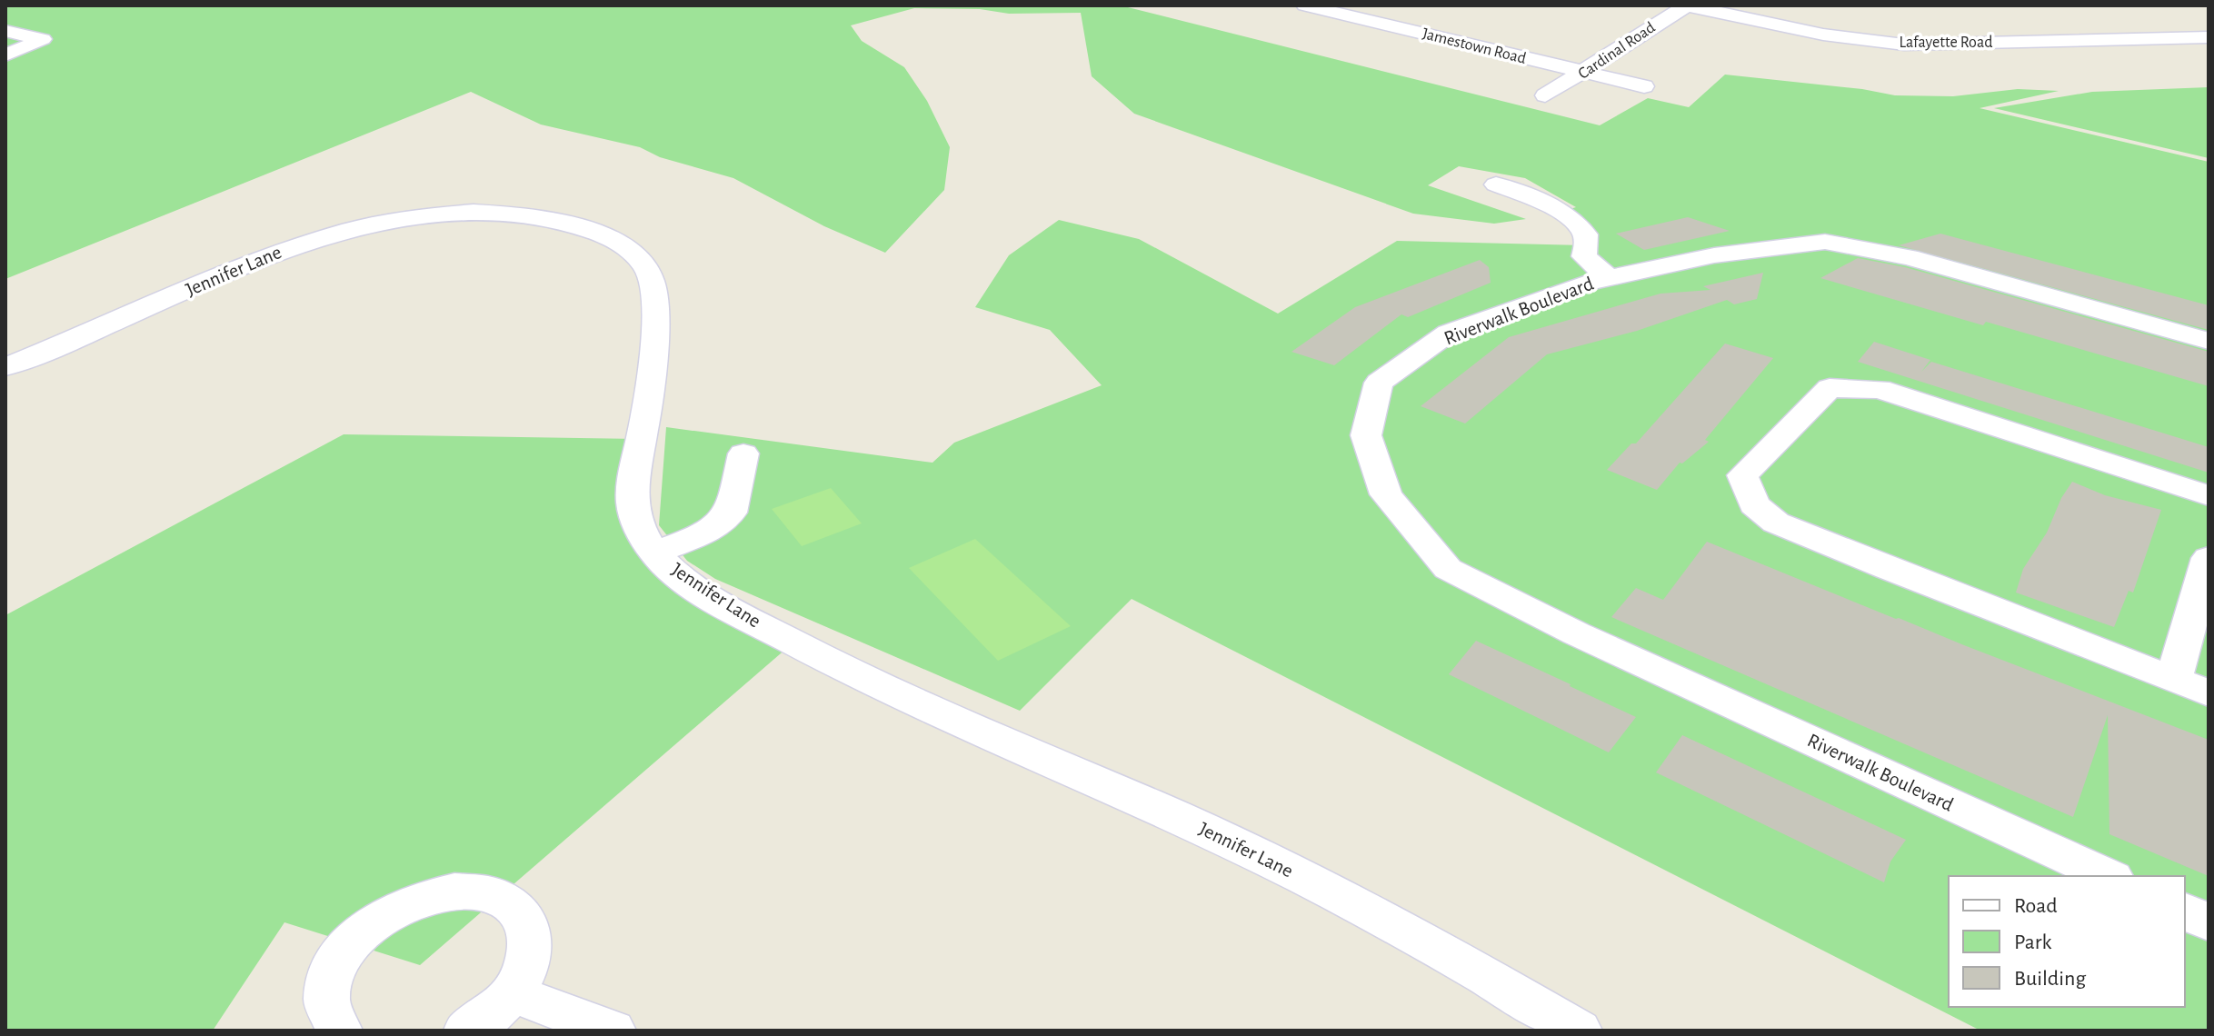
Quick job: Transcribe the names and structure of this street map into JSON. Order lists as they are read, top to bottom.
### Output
{
  "streets": {
    "street": [
      "Lafayette Road",
      "Jamestown Road",
      "Cardinal Road",
      "Jennifer Lane",
      "Riverwalk Boulevard"
    ]
  },
  "crossings": [
    ["Lafayette Road", "Cardinal Road"],
    ["Jamestown Road", "Cardinal Road"]
  ],
  "legend": ["Road", "Park", "Building"]
}
